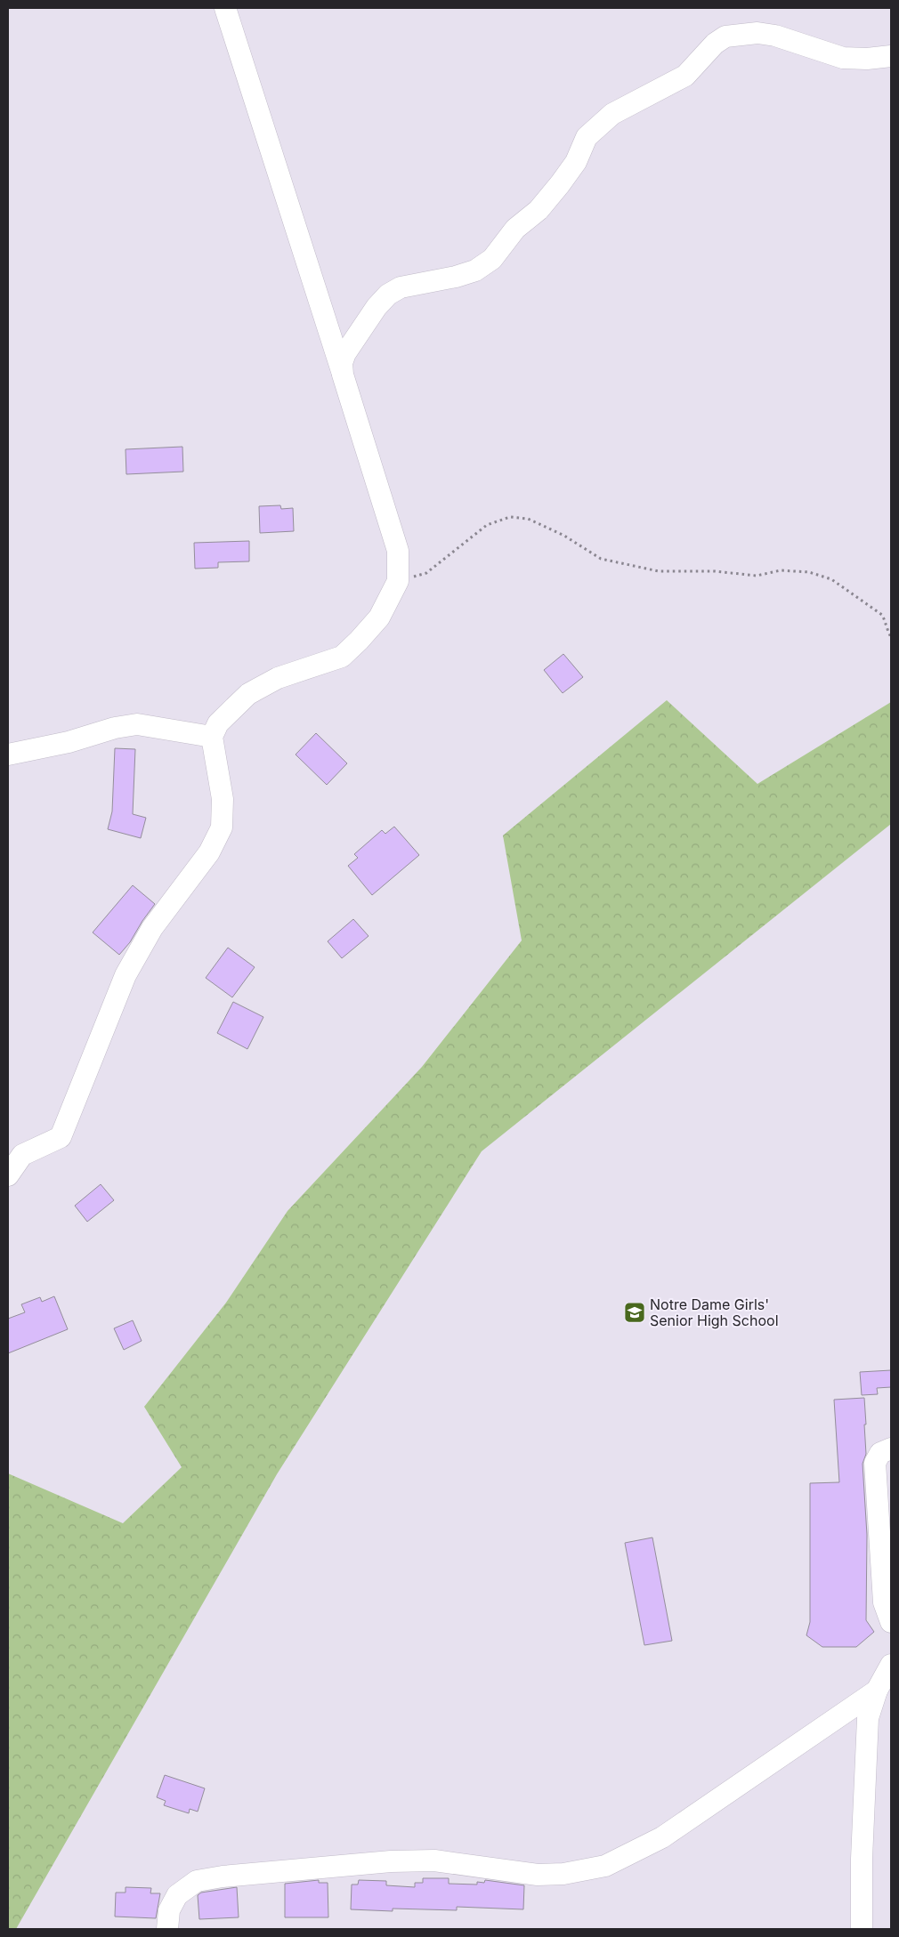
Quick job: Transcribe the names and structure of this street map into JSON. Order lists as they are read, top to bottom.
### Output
{
  "places": {
    "school or university": ["Notre Dame Girls' Senior High School"]
  }
}
